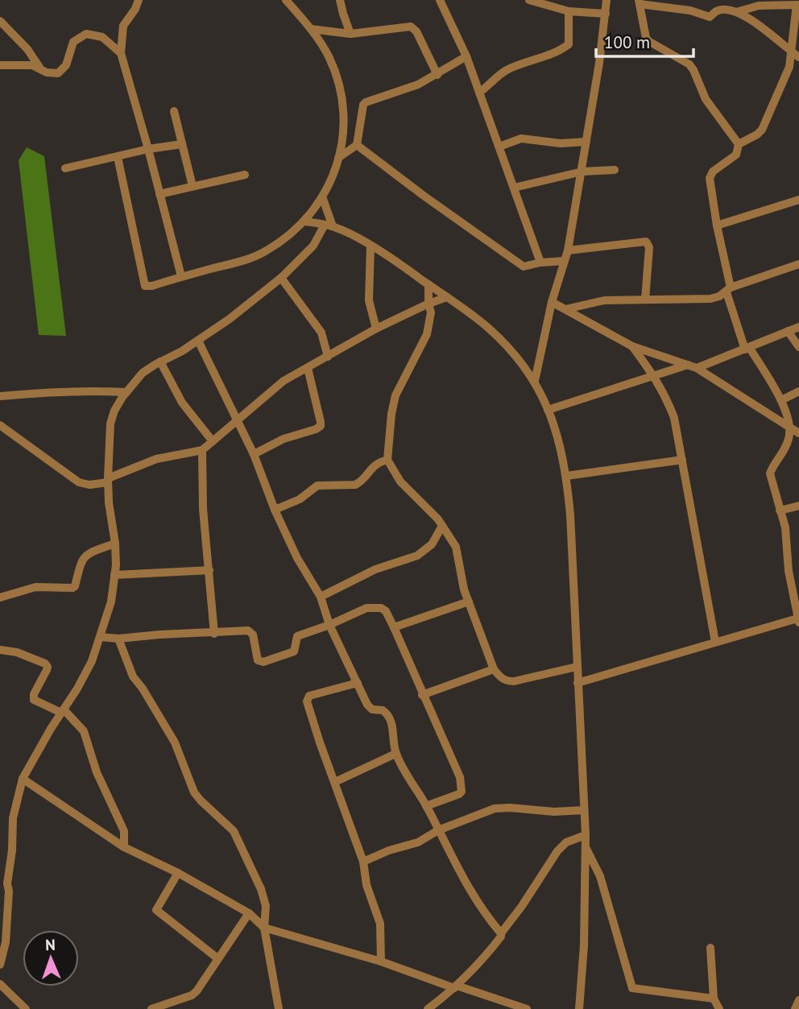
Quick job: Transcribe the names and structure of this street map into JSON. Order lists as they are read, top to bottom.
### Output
{
  "scale_bar": "100 m",
  "north": "top"
}
